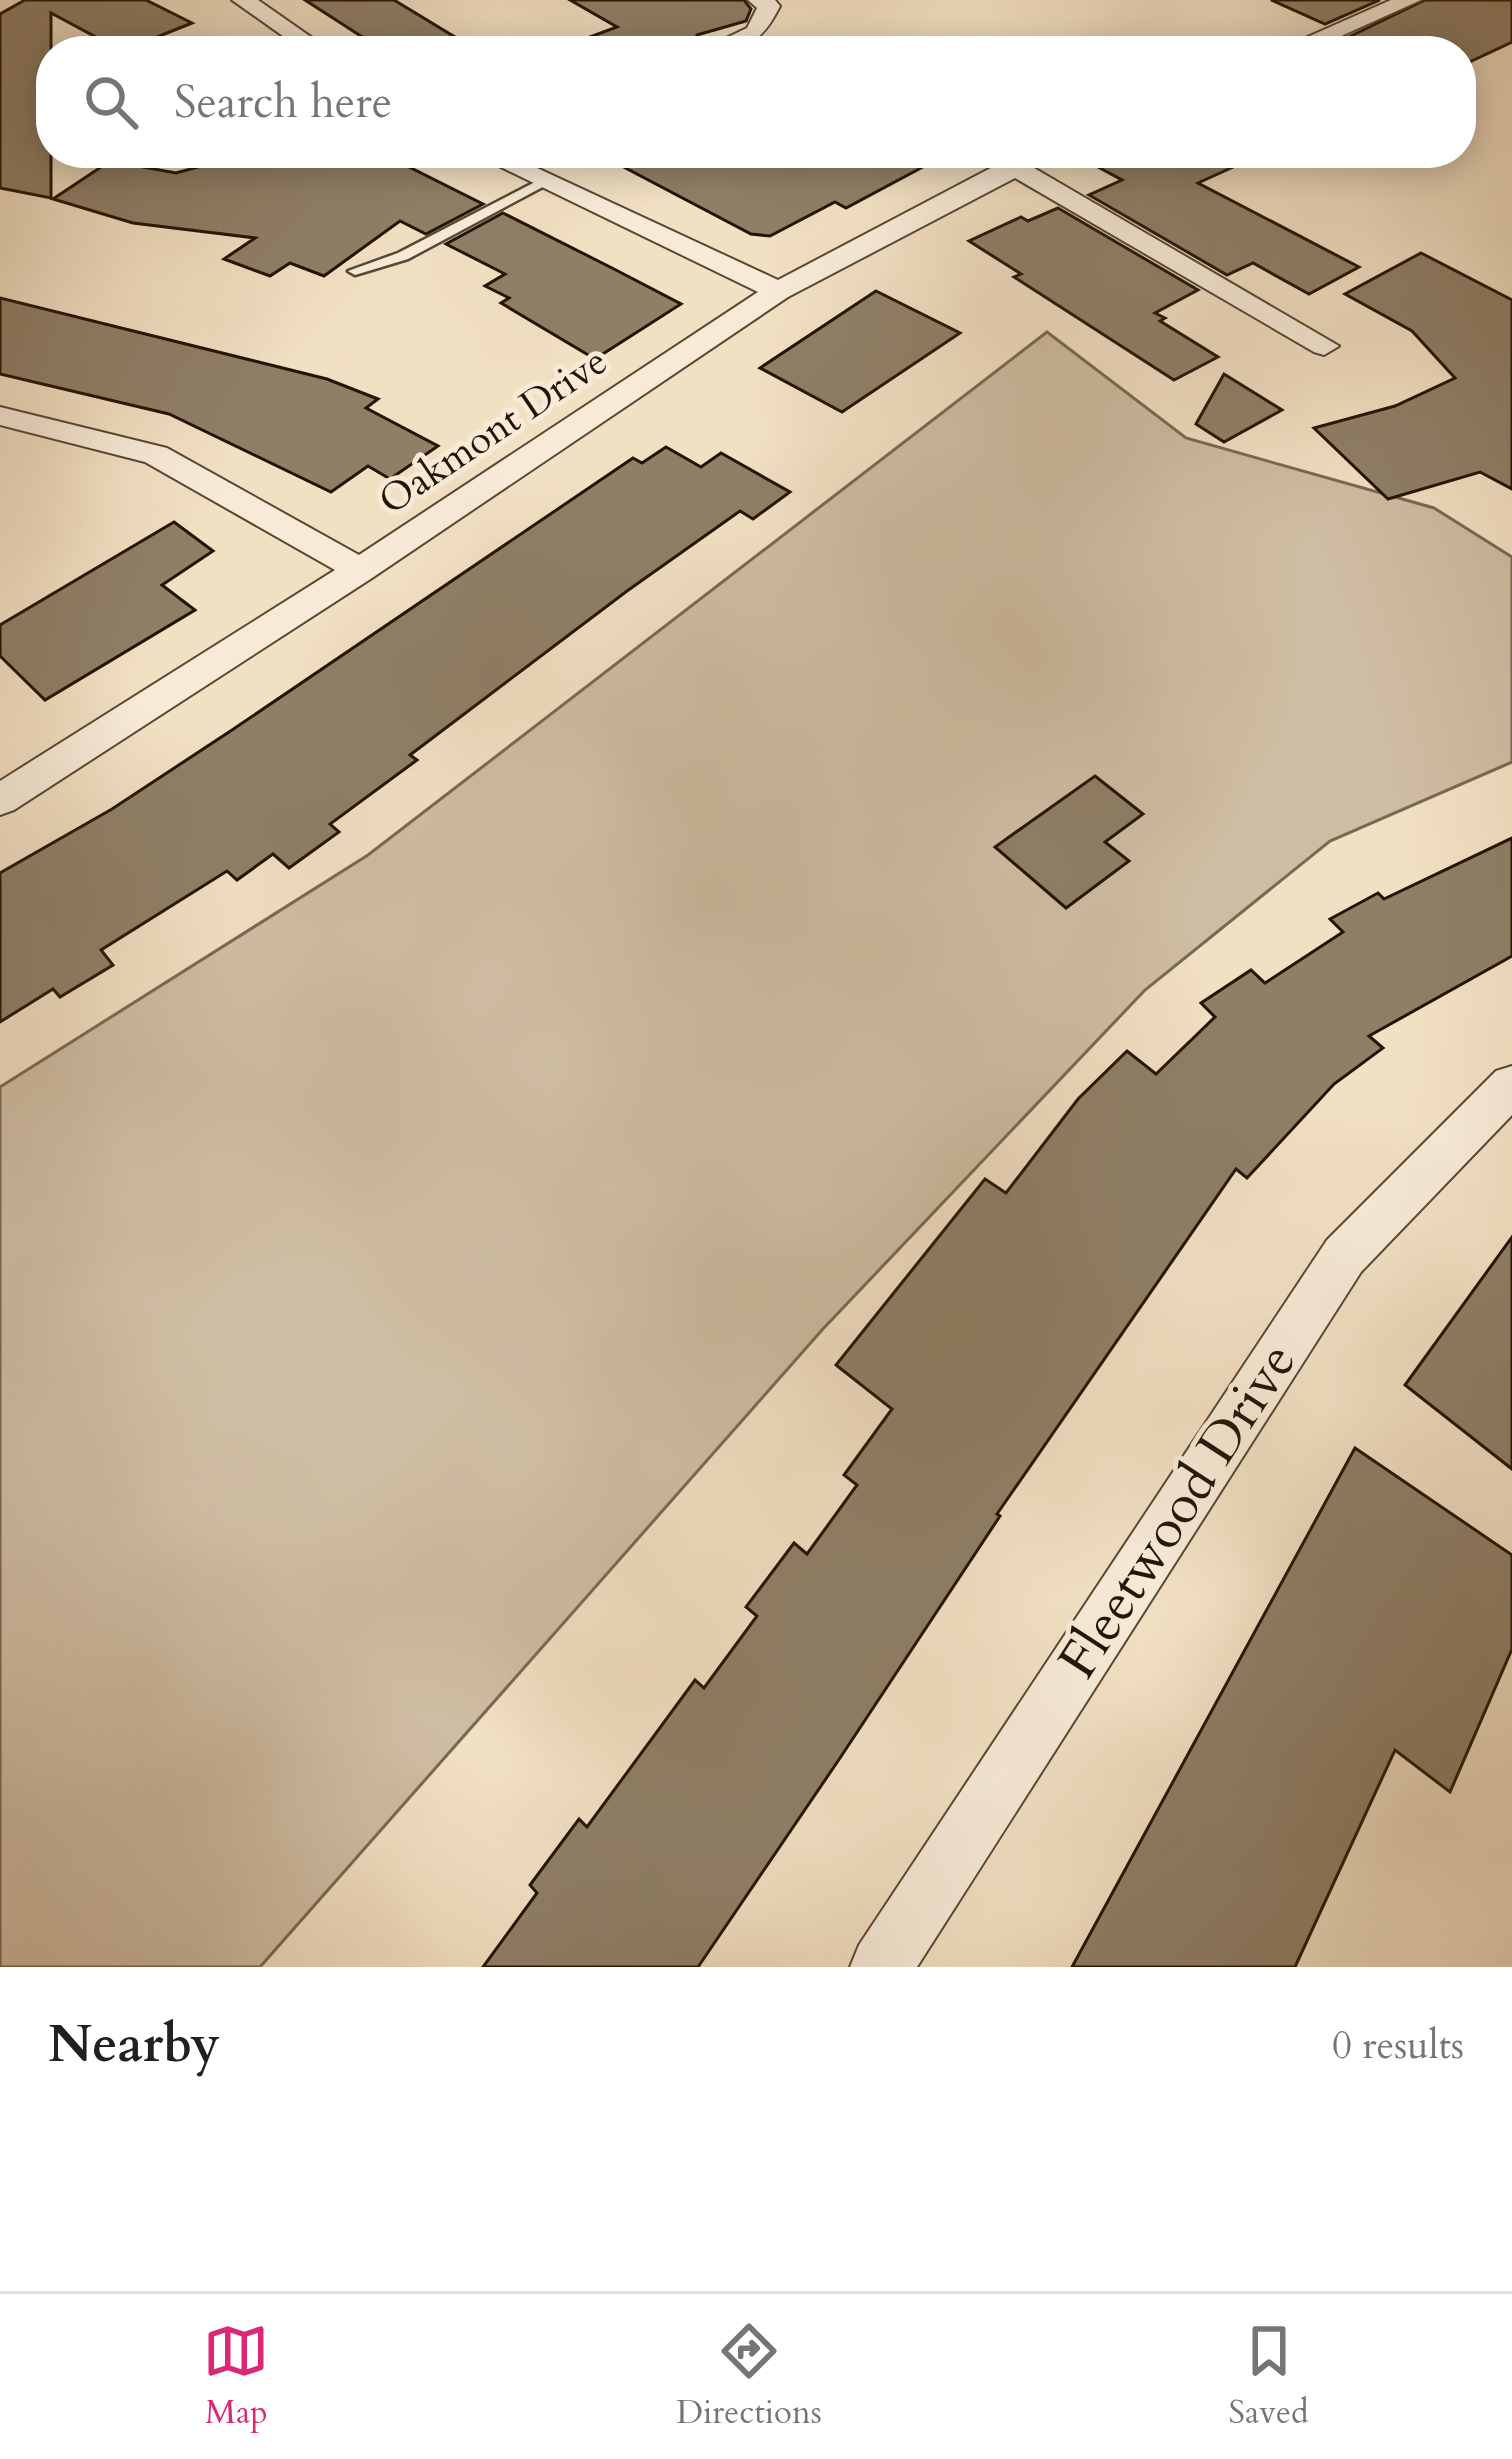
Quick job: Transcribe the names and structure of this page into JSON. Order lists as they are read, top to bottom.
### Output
{
  "streets": {
    "street": ["Oakmont Drive", "Fleetwood Drive"]
  },
  "page": {
    "search": "Search here",
    "heading": ["Nearby", "0 results"],
    "nav": ["Map", "Directions", "Saved"]
  }
}
